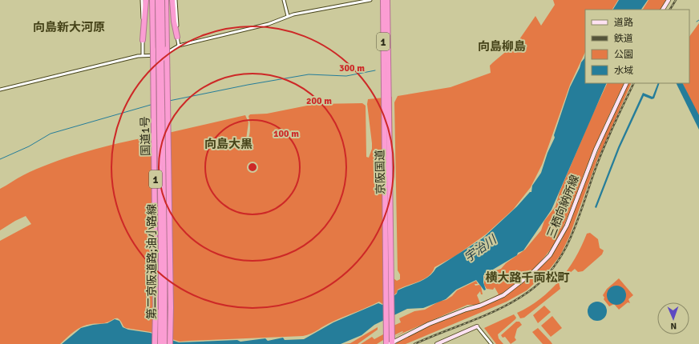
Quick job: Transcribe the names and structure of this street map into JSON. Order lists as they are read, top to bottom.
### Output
{
  "streets": {
    "highway": [
      "1",
      "国道1号",
      "京阪国道",
      "第二京阪道路;油小路線"
    ],
    "main road": ["三栖向納所線"]
  },
  "crossings": [
    ["1", "第二京阪道路;油小路線"],
    ["京阪国道", "三栖向納所線"]
  ],
  "districts": [
    "向島新大河原",
    "向島柳島",
    "向島大黒",
    "横大路千両松町"
  ],
  "water": ["宇治川"],
  "legend": [
    "道路",
    "鉄道",
    "公園",
    "水域"
  ],
  "north": "bottom",
  "rings": ["300 m", "200 m", "100 m"]
}
